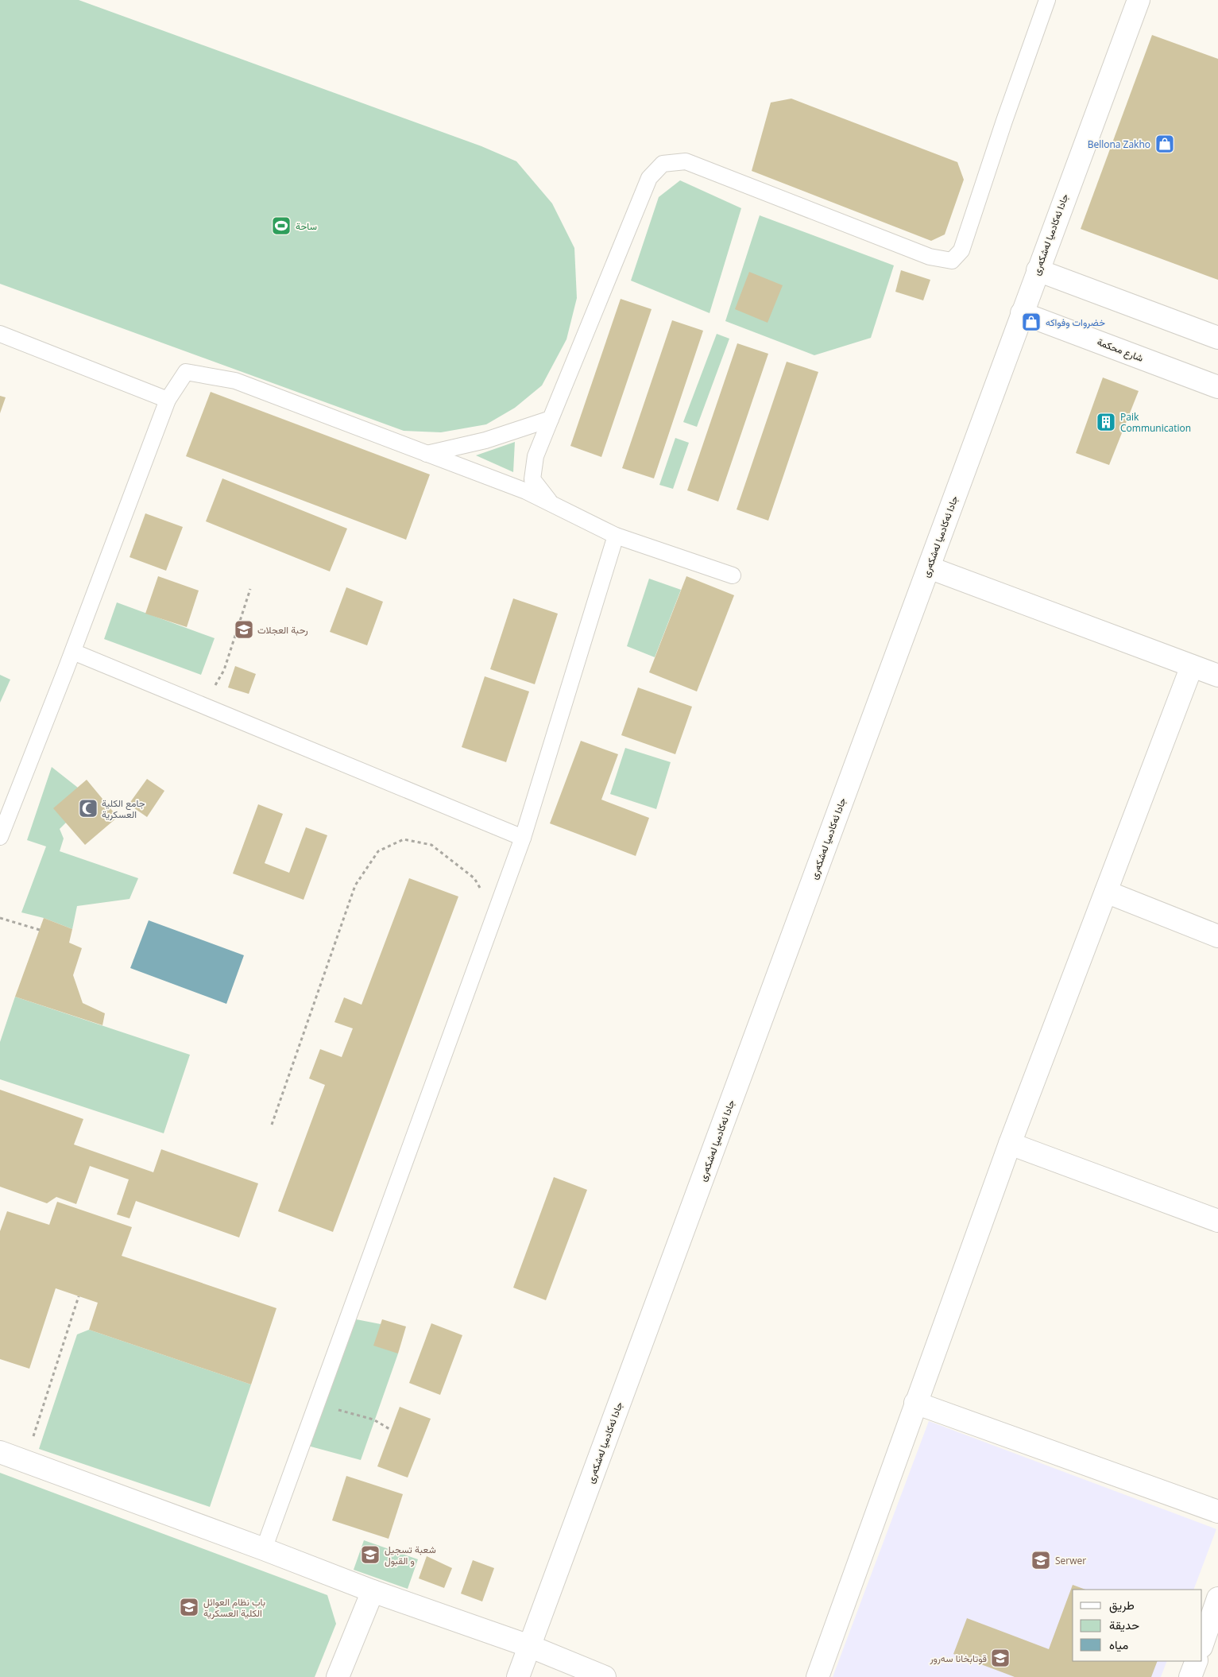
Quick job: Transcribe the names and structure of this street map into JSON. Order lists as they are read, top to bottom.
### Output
{
  "streets": {
    "street": ["جادا ئه‌كادميا له‌شكه‌رى", "شارع محكمة"]
  },
  "crossings": [
    ["جادا ئه‌كادميا له‌شكه‌رى", "شارع محكمة"]
  ],
  "places": {
    "shop": ["Bellona Zakho", "خضروات وفواكه"],
    "sports": ["ساحة"],
    "building": ["Paik Communication"],
    "school or university": [
      "رحبة العجلات",
      "شعبة تسجيل و القبول",
      "Serwer",
      "باب نظام العوائل الكلية العسكرية",
      "قوتابخانا سه‌رور"
    ],
    "mosque": ["جامع الكلية العسكرية"]
  },
  "legend": ["طريق", "حديقة", "مياه"]
}
